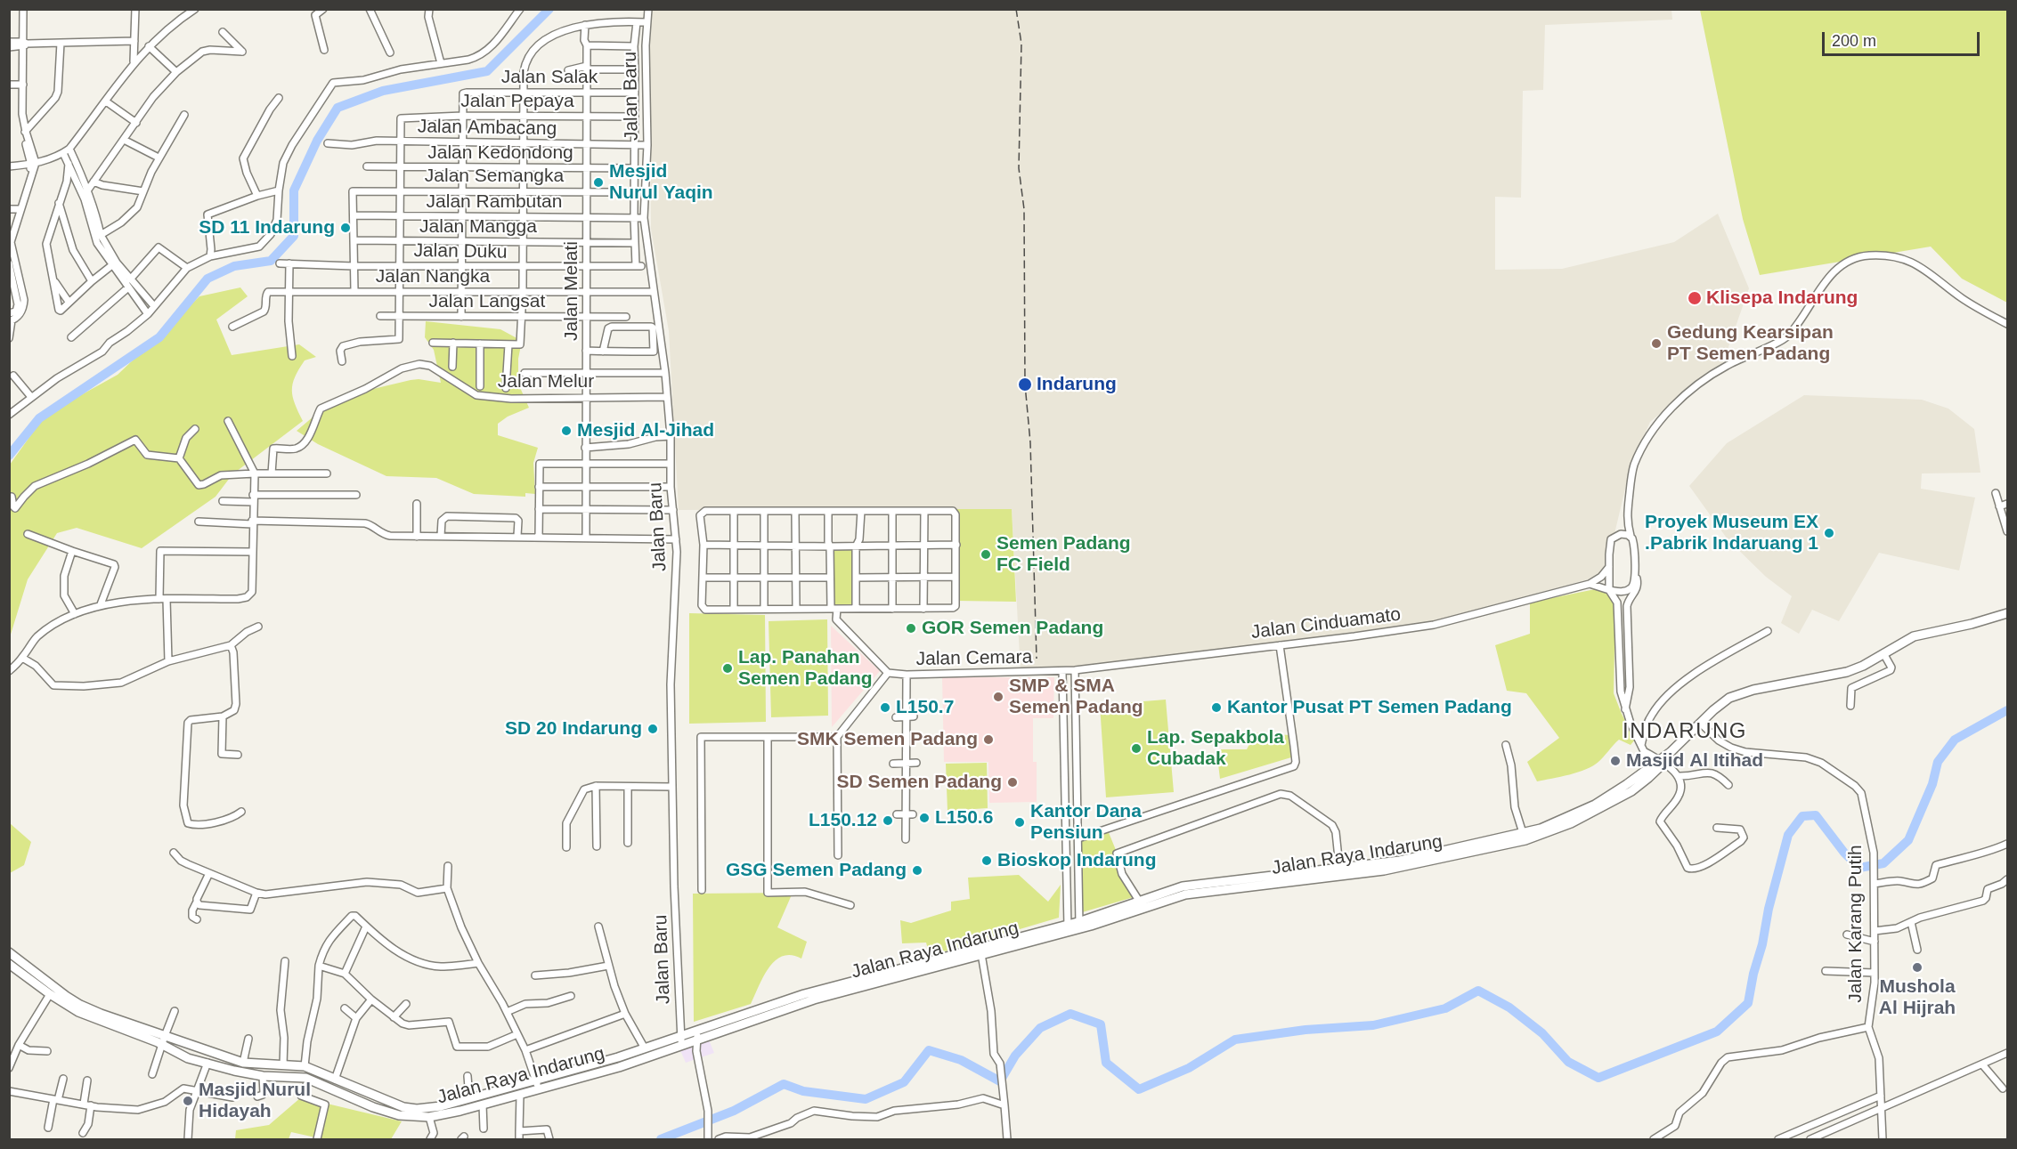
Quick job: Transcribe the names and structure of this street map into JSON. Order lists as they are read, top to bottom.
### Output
{
  "streets": {
    "highway": ["Jalan Raya Indarung"],
    "street": [
      "Jalan Salak",
      "Jalan Baru",
      "Jalan Pepaya",
      "Jalan Ambacang",
      "Jalan Kedondong",
      "Jalan Semangka",
      "Jalan Rambutan",
      "Jalan Mangga",
      "Jalan Duku",
      "Jalan Nangka",
      "Jalan Melati",
      "Jalan Langsat",
      "Jalan Melur",
      "Jalan Cinduamato",
      "Jalan Cemara",
      "Jalan Karang Putih"
    ]
  },
  "crossings": [
    ["Jalan Salak", "Jalan Pepaya"],
    ["Jalan Salak", "Jalan Melati"],
    ["Jalan Baru", "Jalan Ambacang"],
    ["Jalan Baru", "Jalan Rambutan"],
    ["Jalan Baru", "Jalan Nangka"],
    ["Jalan Baru", "Jalan Melur"],
    ["Jalan Baru", "Jalan Raya Indarung"],
    ["Jalan Pepaya", "Jalan Ambacang"],
    ["Jalan Pepaya", "Jalan Melati"],
    ["Jalan Ambacang", "Jalan Melati"],
    ["Jalan Kedondong", "Jalan Melati"],
    ["Jalan Semangka", "Jalan Rambutan"],
    ["Jalan Semangka", "Jalan Melati"],
    ["Jalan Rambutan", "Jalan Melati"],
    ["Jalan Mangga", "Jalan Duku"],
    ["Jalan Mangga", "Jalan Melati"],
    ["Jalan Duku", "Jalan Melati"],
    ["Jalan Nangka", "Jalan Melati"],
    ["Jalan Melati", "Jalan Langsat"],
    ["Jalan Melati", "Jalan Melur"],
    ["Jalan Cinduamato", "Jalan Cemara"],
    ["Jalan Raya Indarung", "Jalan Karang Putih"]
  ],
  "districts": ["INDARUNG"],
  "places": [
    "Mesjid Nurul Yaqin",
    "SD 11 Indarung",
    "Klisepa Indarung",
    "Gedung Kearsipan PT Semen Padang",
    "Indarung",
    "Mesjid Al-Jihad",
    "Proyek Museum EX .Pabrik Indaruang 1",
    "Semen Padang FC Field",
    "GOR Semen Padang",
    "Lap. Panahan Semen Padang",
    "SMP & SMA Semen Padang",
    "L150.7",
    "Kantor Pusat PT Semen Padang",
    "SD 20 Indarung",
    "SMK Semen Padang",
    "Lap. Sepakbola Cubadak",
    "Masjid Al Itihad",
    "SD Semen Padang",
    "L150.6",
    "L150.12",
    "Kantor Dana Pensiun",
    "Bioskop Indarung",
    "GSG Semen Padang",
    "Mushola Al Hijrah",
    "Masjid Nurul Hidayah"
  ],
  "scale_bar": "200 m"
}
